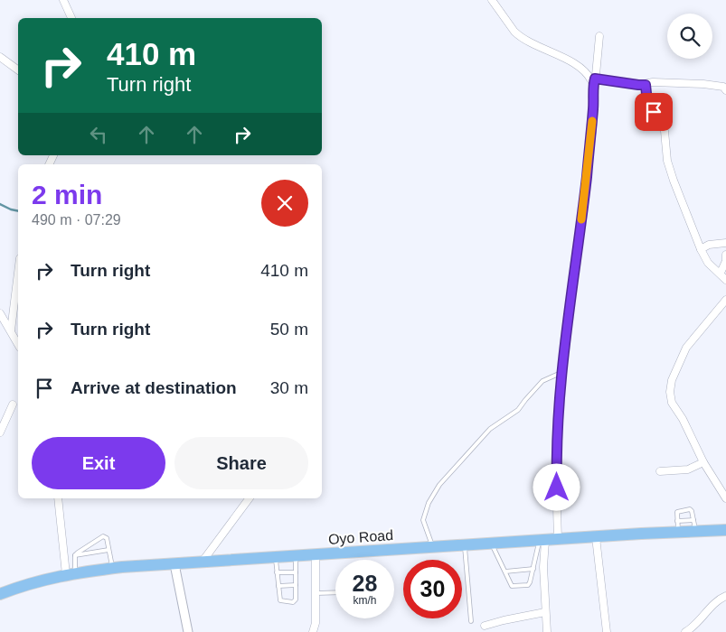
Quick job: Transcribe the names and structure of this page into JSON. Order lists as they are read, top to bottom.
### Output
{
  "streets": {
    "highway": ["Oyo Road"]
  },
  "page": {
    "turn": ["410 m", "Turn right"],
    "heading": ["2 min", "490 m · 07:29"],
    "list": [
      {
        "name": "Turn right",
        "value": "410 m"
      },
      {
        "name": "Turn right",
        "value": "50 m"
      },
      {
        "name": "Arrive at destination",
        "value": "30 m"
      }
    ],
    "buttons": ["Exit", "Share"],
    "speed": "28 km/h",
    "limit": "30"
  }
}
